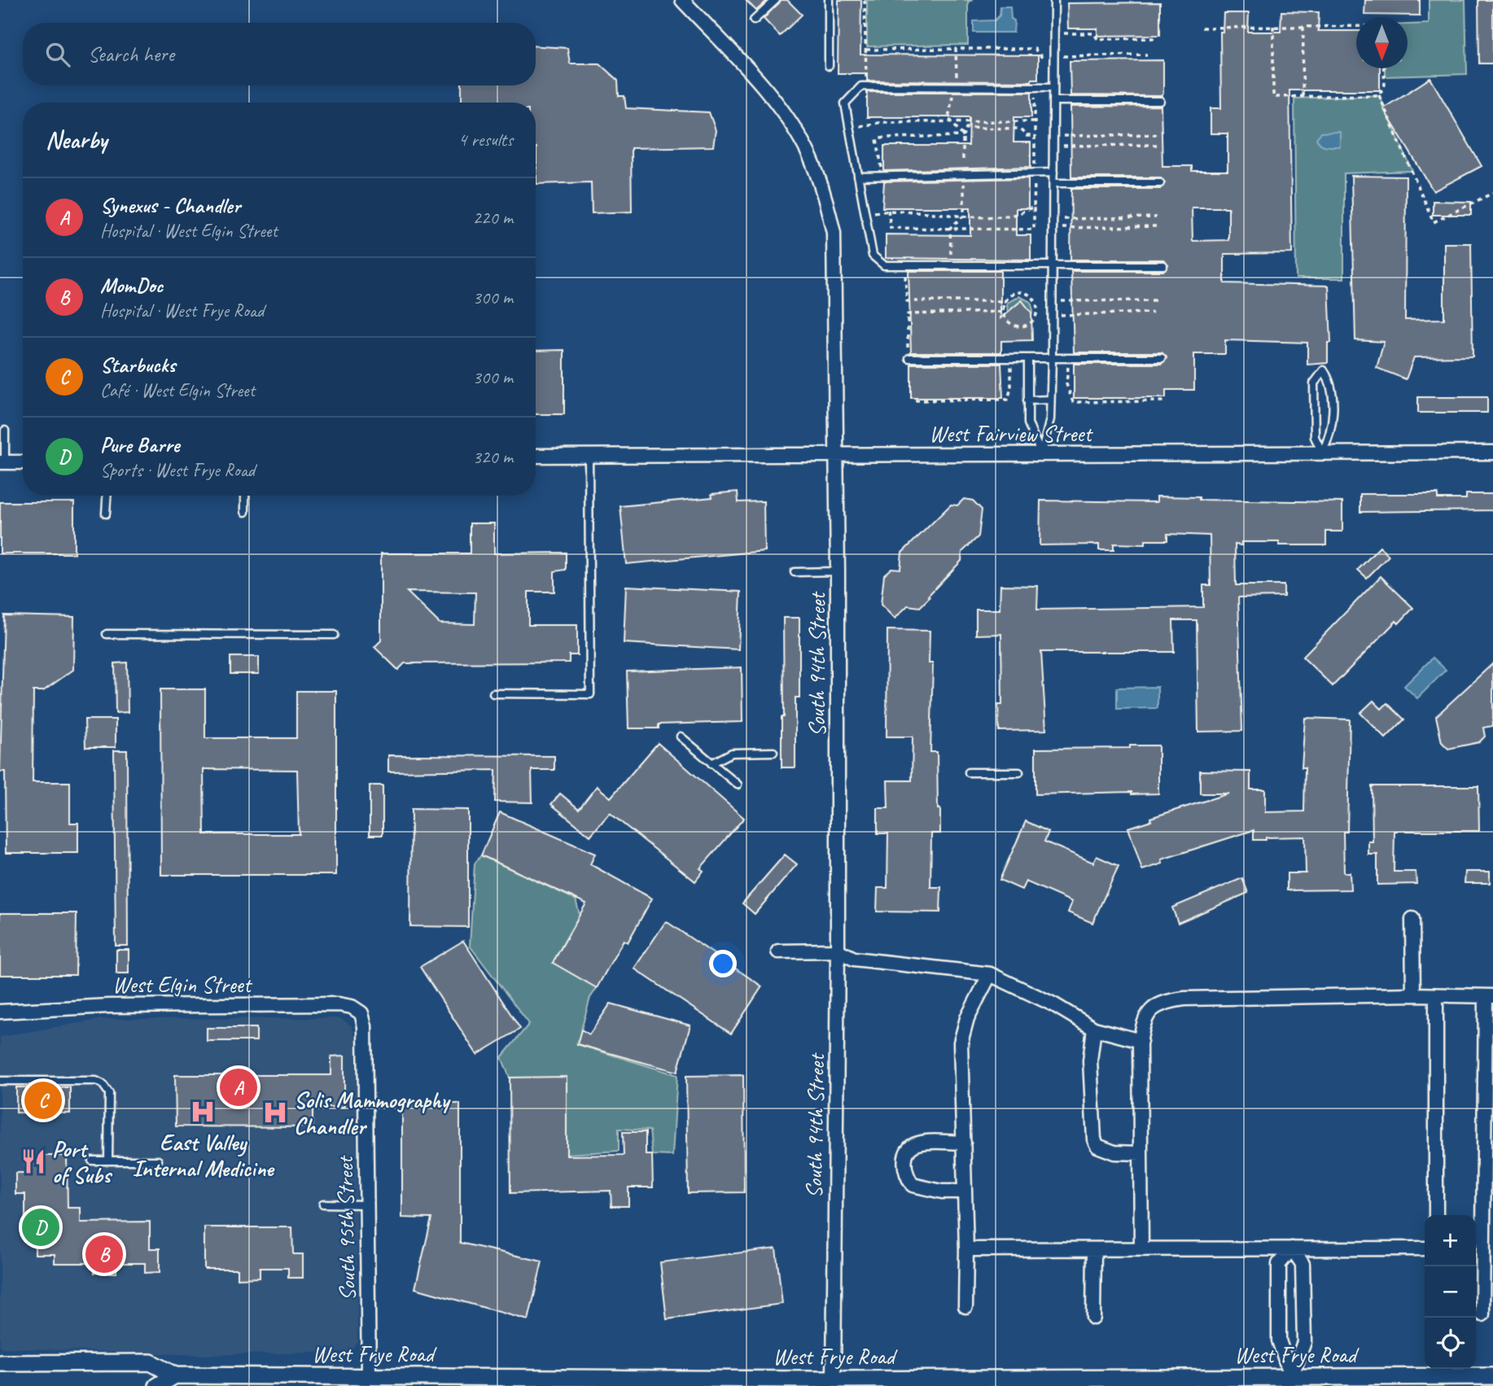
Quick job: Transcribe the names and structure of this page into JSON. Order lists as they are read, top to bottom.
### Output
{
  "streets": {
    "street": [
      "West Fairview Street",
      "South 94th Street",
      "West Elgin Street",
      "South 95th Street",
      "West Frye Road"
    ]
  },
  "crossings": [
    ["West Fairview Street", "South 94th Street"],
    ["South 94th Street", "West Frye Road"],
    ["West Elgin Street", "South 95th Street"],
    ["South 95th Street", "West Frye Road"]
  ],
  "places": {
    "hospital": ["East Valley Internal Medicine", "Solis Mammography Chandler"],
    "restaurant": ["Port of Subs"]
  },
  "north": "bottom",
  "page": {
    "search": "Search here",
    "heading": ["Nearby", "4 results"],
    "list": [
      {
        "mark": "A",
        "name": "Synexus - Chandler",
        "note": "Hospital · West Elgin Street",
        "value": "220 m"
      },
      {
        "mark": "B",
        "name": "MomDoc",
        "note": "Hospital · West Frye Road",
        "value": "300 m"
      },
      {
        "mark": "C",
        "name": "Starbucks",
        "note": "Café · West Elgin Street",
        "value": "300 m"
      },
      {
        "mark": "D",
        "name": "Pure Barre",
        "note": "Sports · West Frye Road",
        "value": "320 m"
      }
    ],
    "pins": [
      "A",
      "C",
      "D",
      "B"
    ],
    "map_buttons": ["+", "−"]
  }
}
